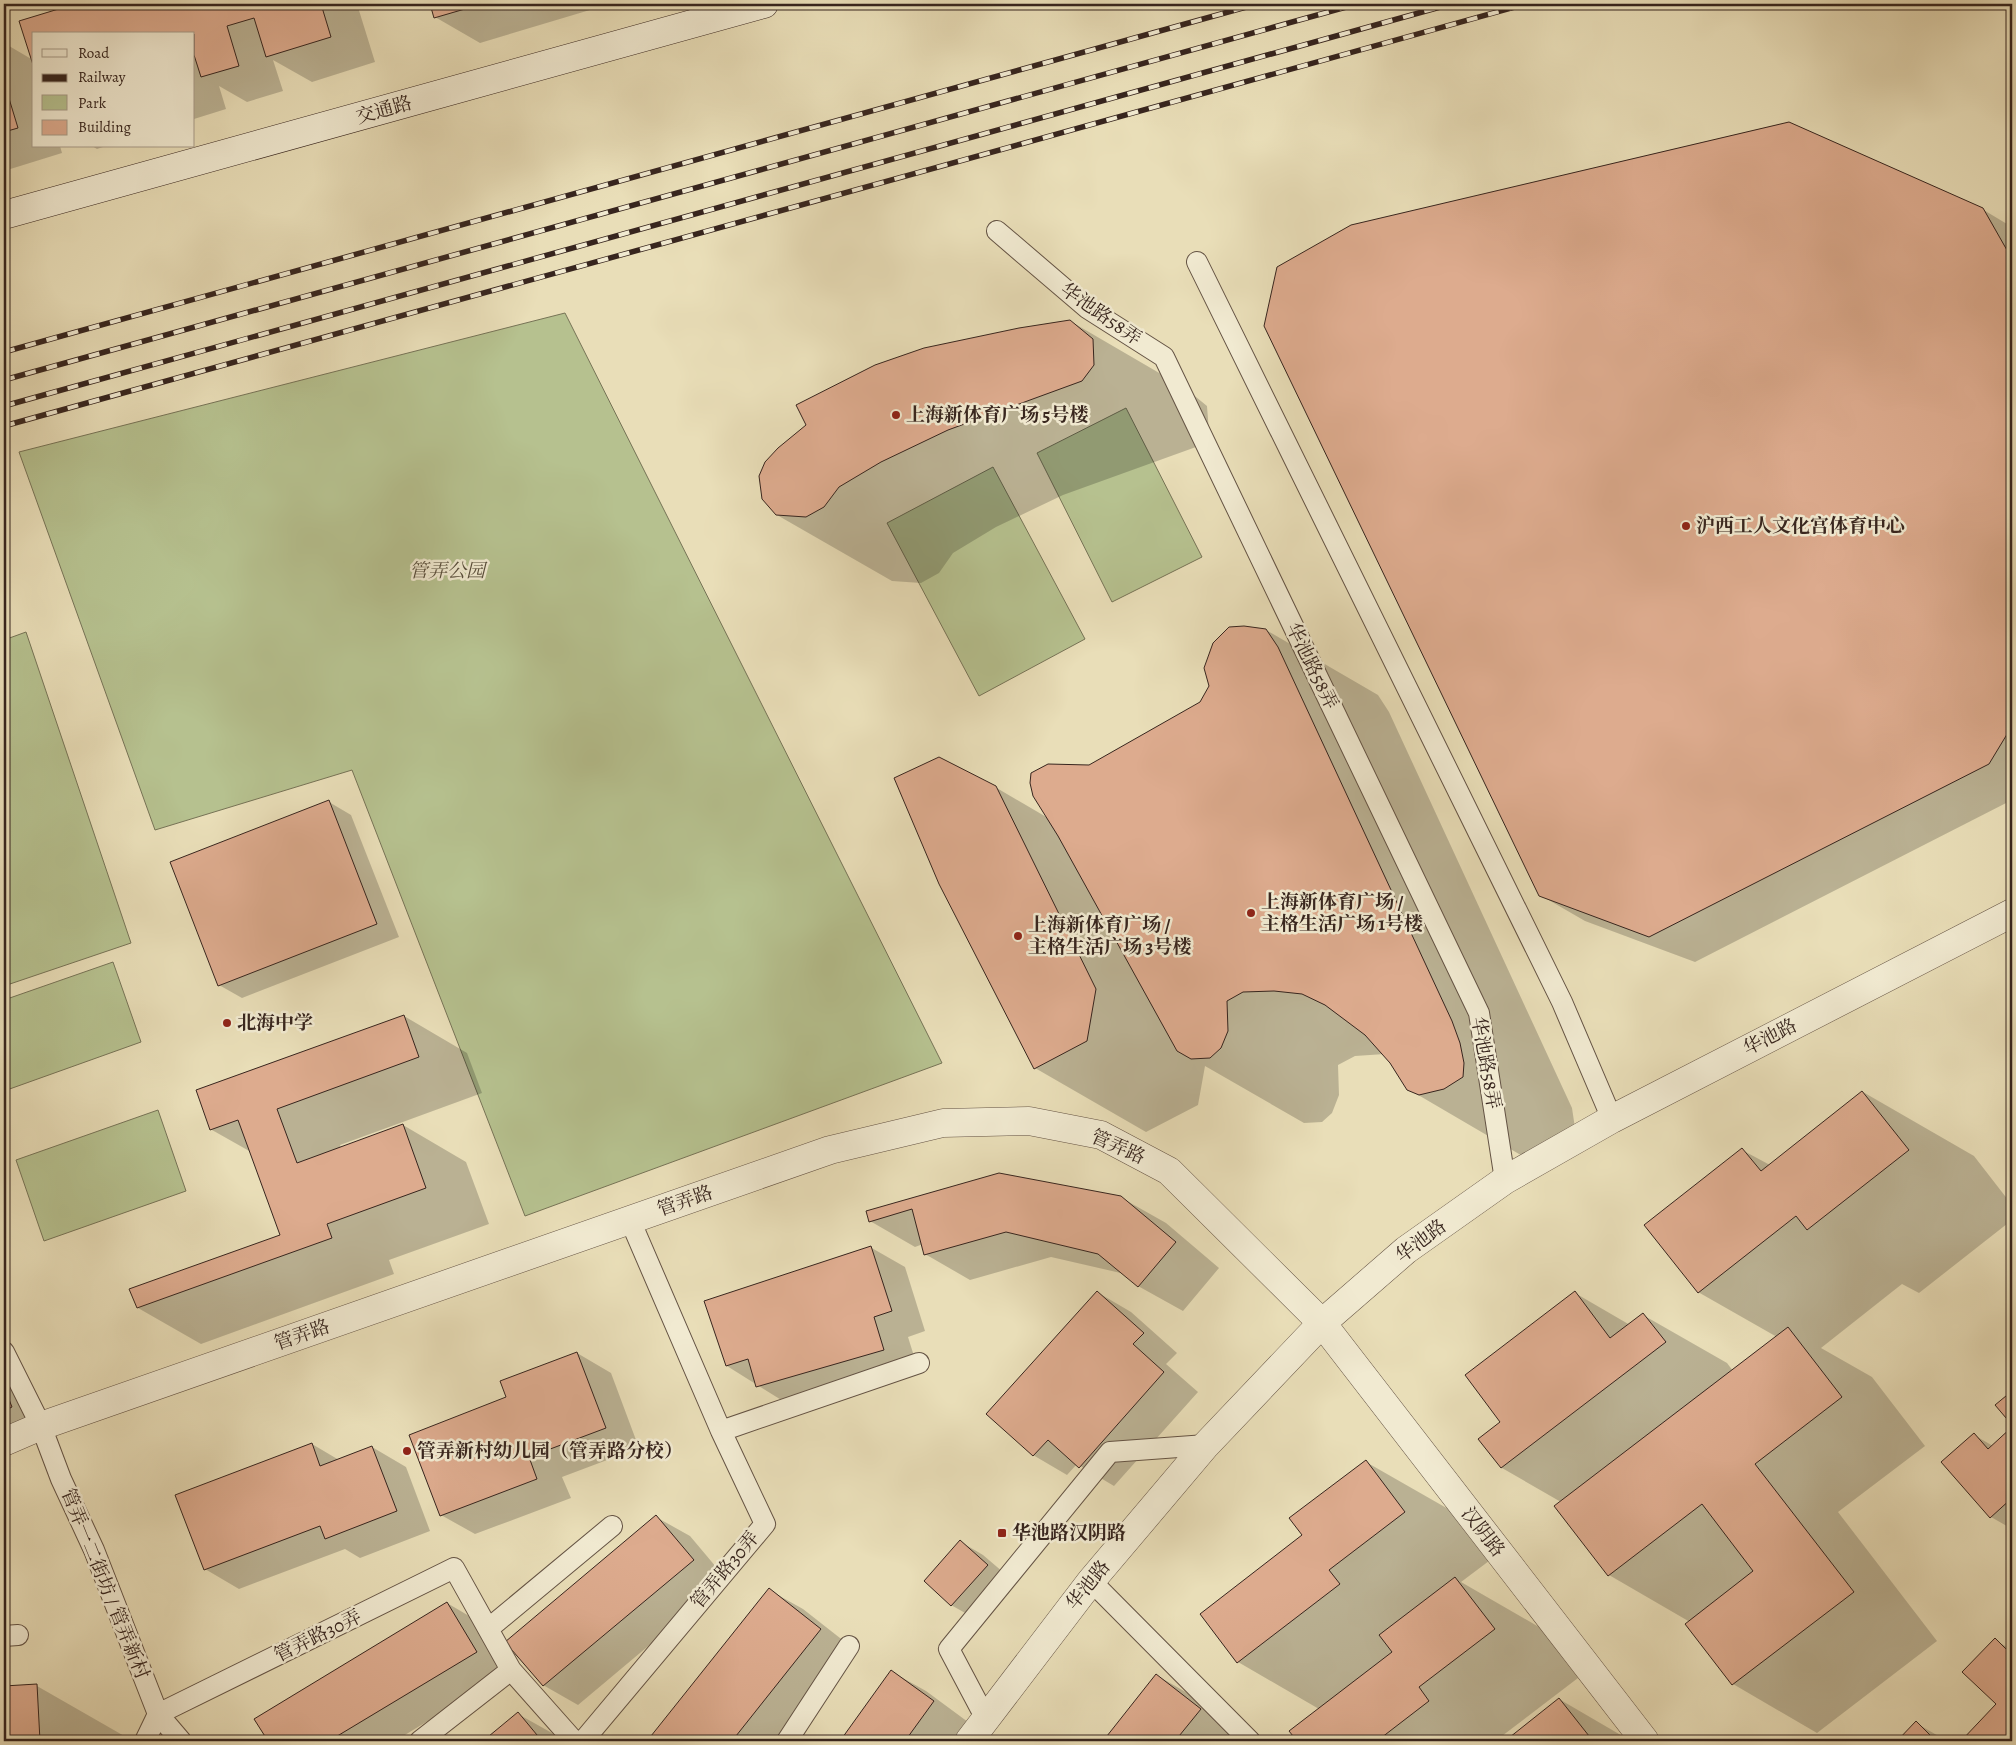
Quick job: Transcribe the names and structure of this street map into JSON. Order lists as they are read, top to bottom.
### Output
{
  "streets": {
    "street": [
      "交通路",
      "华池路",
      "管弄路",
      "汉阴路"
    ],
    "lane": ["华池路58弄", "管弄路30弄", "管弄一二街坊 / 管弄新村"]
  },
  "crossings": [
    ["华池路58弄", "华池路"],
    ["华池路", "管弄路"],
    ["华池路", "汉阴路"],
    ["管弄路", "汉阴路"],
    ["管弄路", "管弄一二街坊 / 管弄新村"],
    ["管弄路30弄", "管弄一二街坊 / 管弄新村"]
  ],
  "parks": ["管弄公园"],
  "places": {
    "other": [
      "上海新体育广场 5号楼",
      "沪西工人文化宫体育中心",
      "上海新体育广场 / 主格生活广场 1号楼",
      "上海新体育广场 / 主格生活广场 3号楼",
      "北海中学",
      "管弄新村幼儿园（管弄路分校）"
    ],
    "transit": ["华池路汉阴路"]
  },
  "legend": [
    "Road",
    "Railway",
    "Park",
    "Building"
  ]
}
